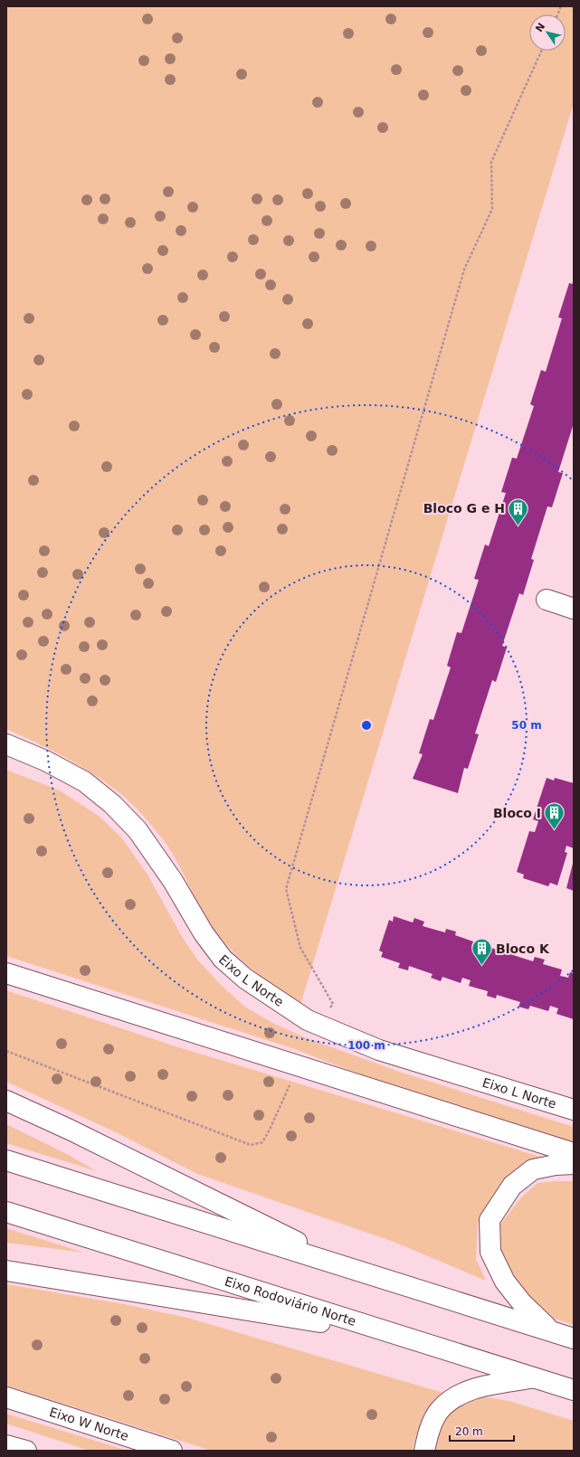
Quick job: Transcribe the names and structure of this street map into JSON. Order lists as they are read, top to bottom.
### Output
{
  "streets": {
    "main road": ["Eixo L Norte", "Eixo Rodoviário Norte", "Eixo W Norte"]
  },
  "places": {
    "building": ["Bloco G e H", "Bloco I", "Bloco K"]
  },
  "scale_bar": "20 m",
  "north": "top left",
  "rings": ["50 m", "100 m"]
}
